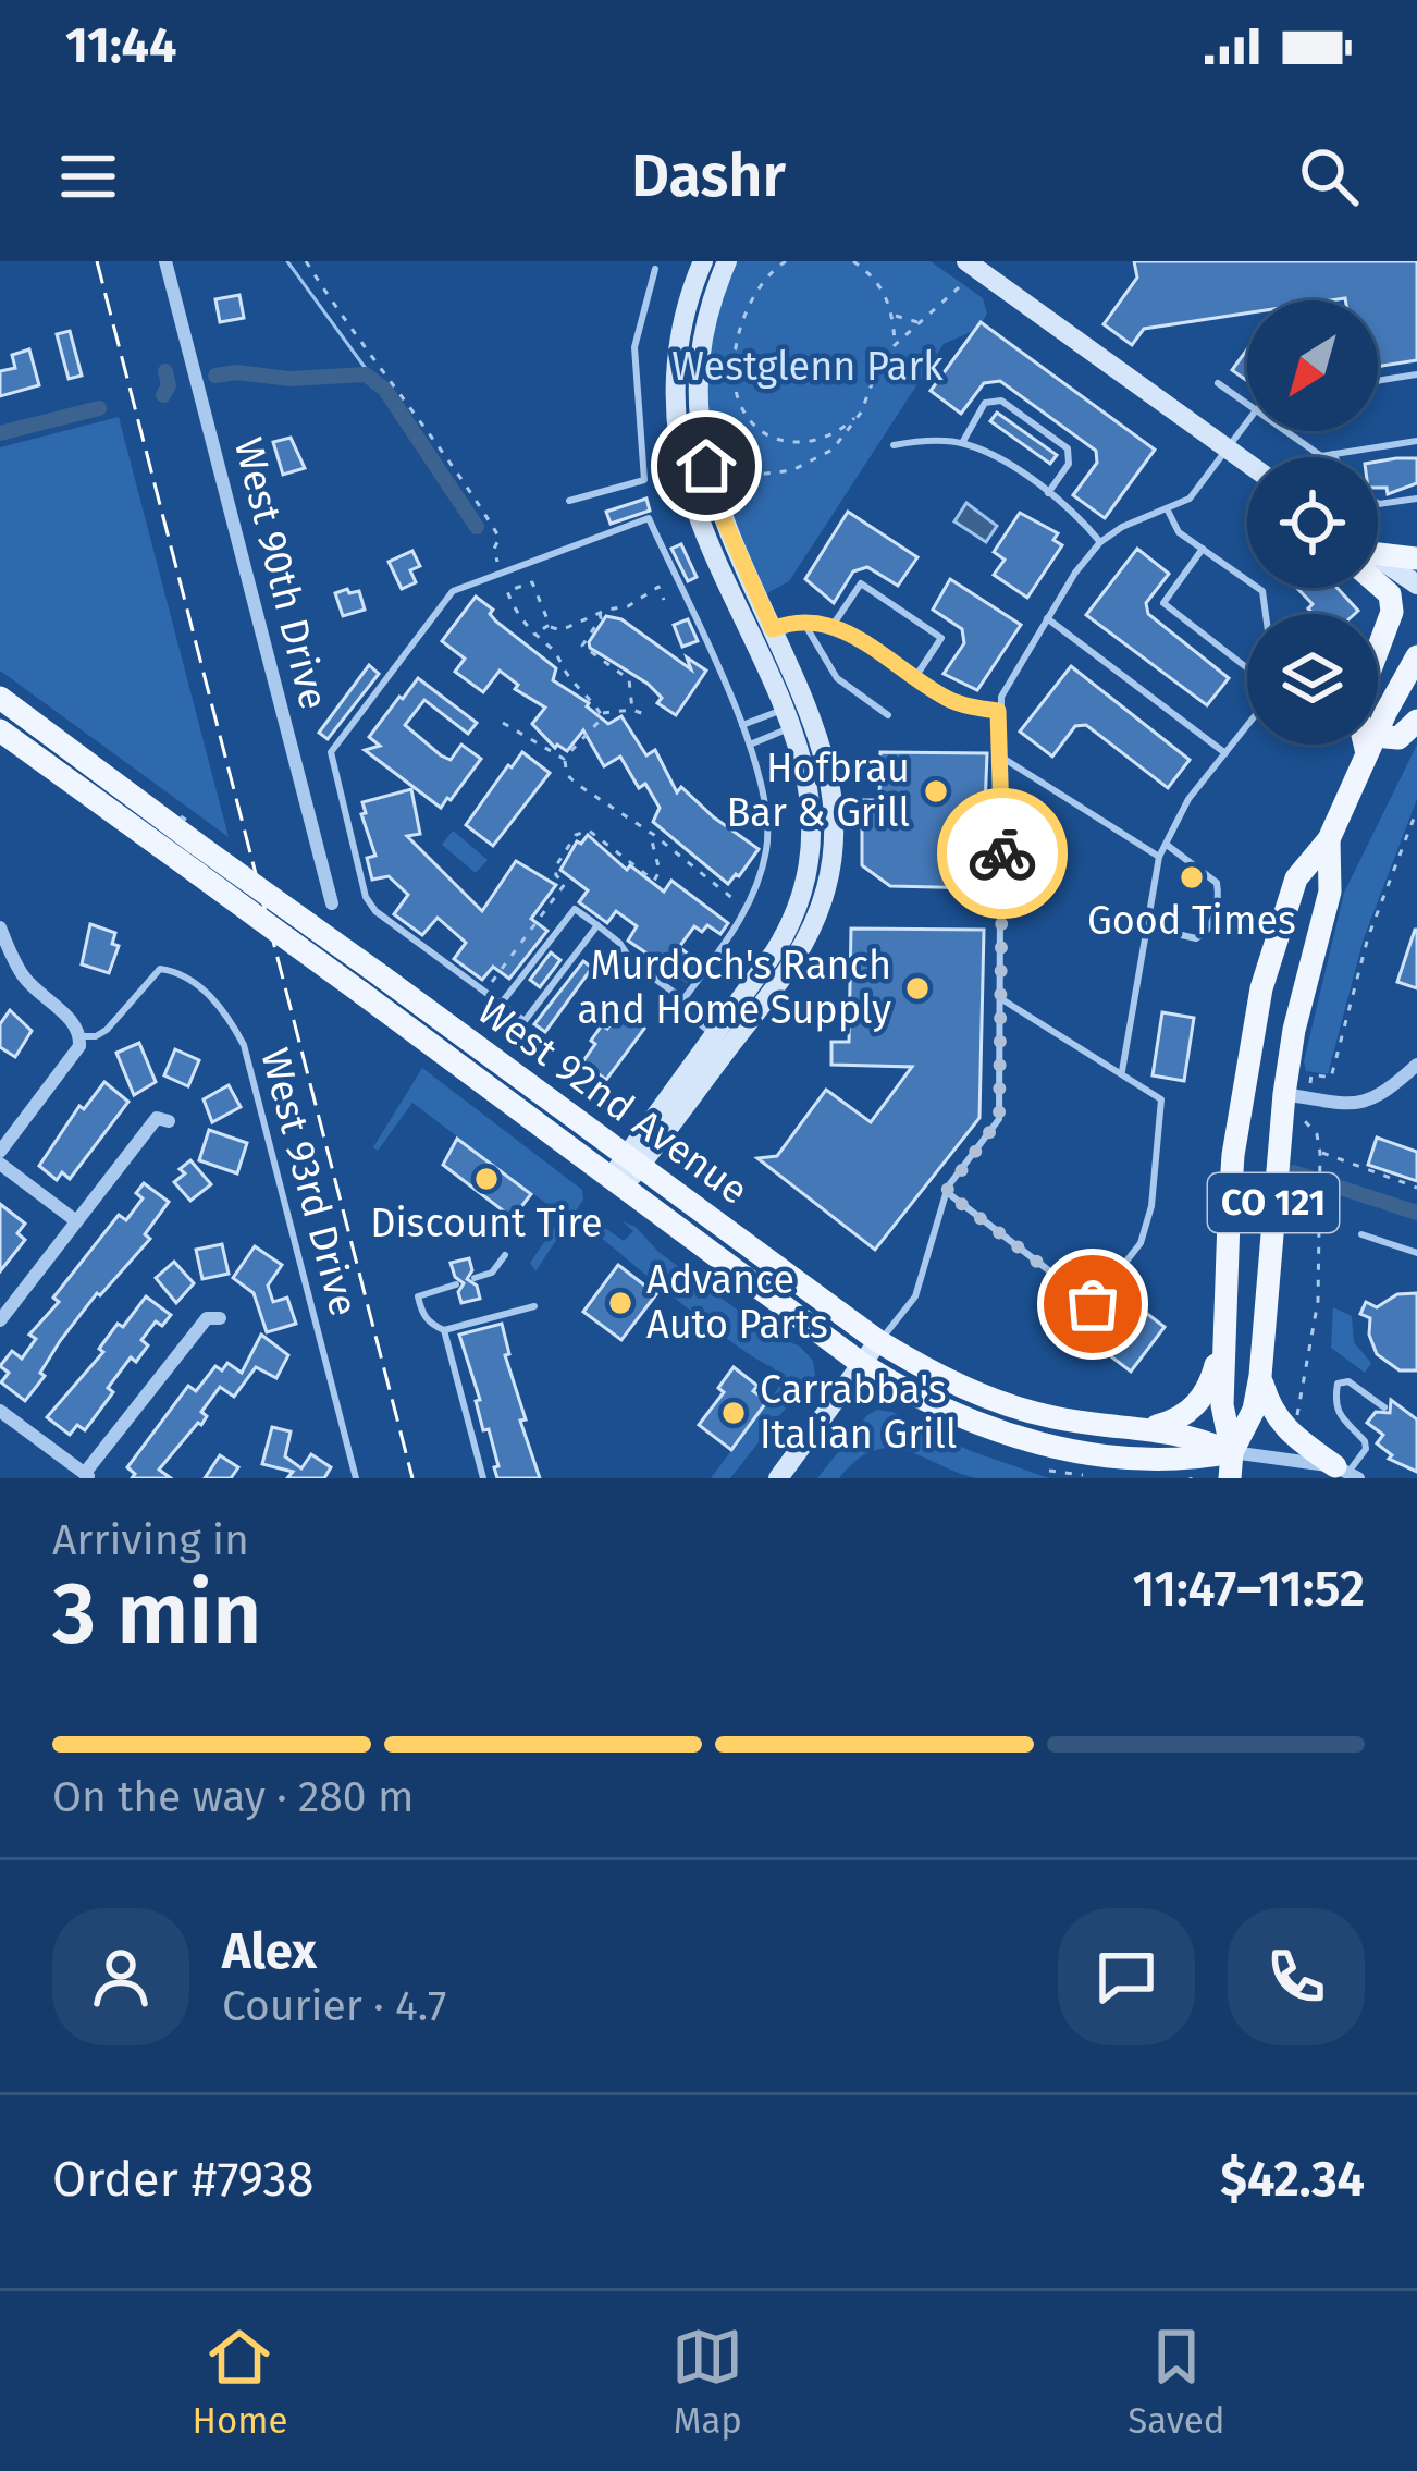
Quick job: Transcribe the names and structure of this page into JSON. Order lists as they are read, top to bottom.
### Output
{
  "streets": {
    "main road": ["West 92nd Avenue", "CO 121"],
    "street": ["West 90th Drive"],
    "lane": ["West 93rd Drive"]
  },
  "crossings": [
    ["West 92nd Avenue", "CO 121"]
  ],
  "parks": ["Westglenn Park"],
  "places": [
    "Hofbrau Bar & Grill",
    "Good Times",
    "Murdoch's Ranch and Home Supply",
    "Discount Tire",
    "Advance Auto Parts",
    "Carrabba's Italian Grill"
  ],
  "north": "bottom left",
  "page": {
    "status": "11:44",
    "header": "Dashr",
    "heading": ["3 min", "Arriving in", "11:47–11:52"],
    "panel": [
      "Alex",
      "Courier · 4.7",
      "Order #7938",
      "$42.34"
    ],
    "bar": "On the way · 280 m",
    "tabs": ["Home", "Map", "Saved"]
  }
}
